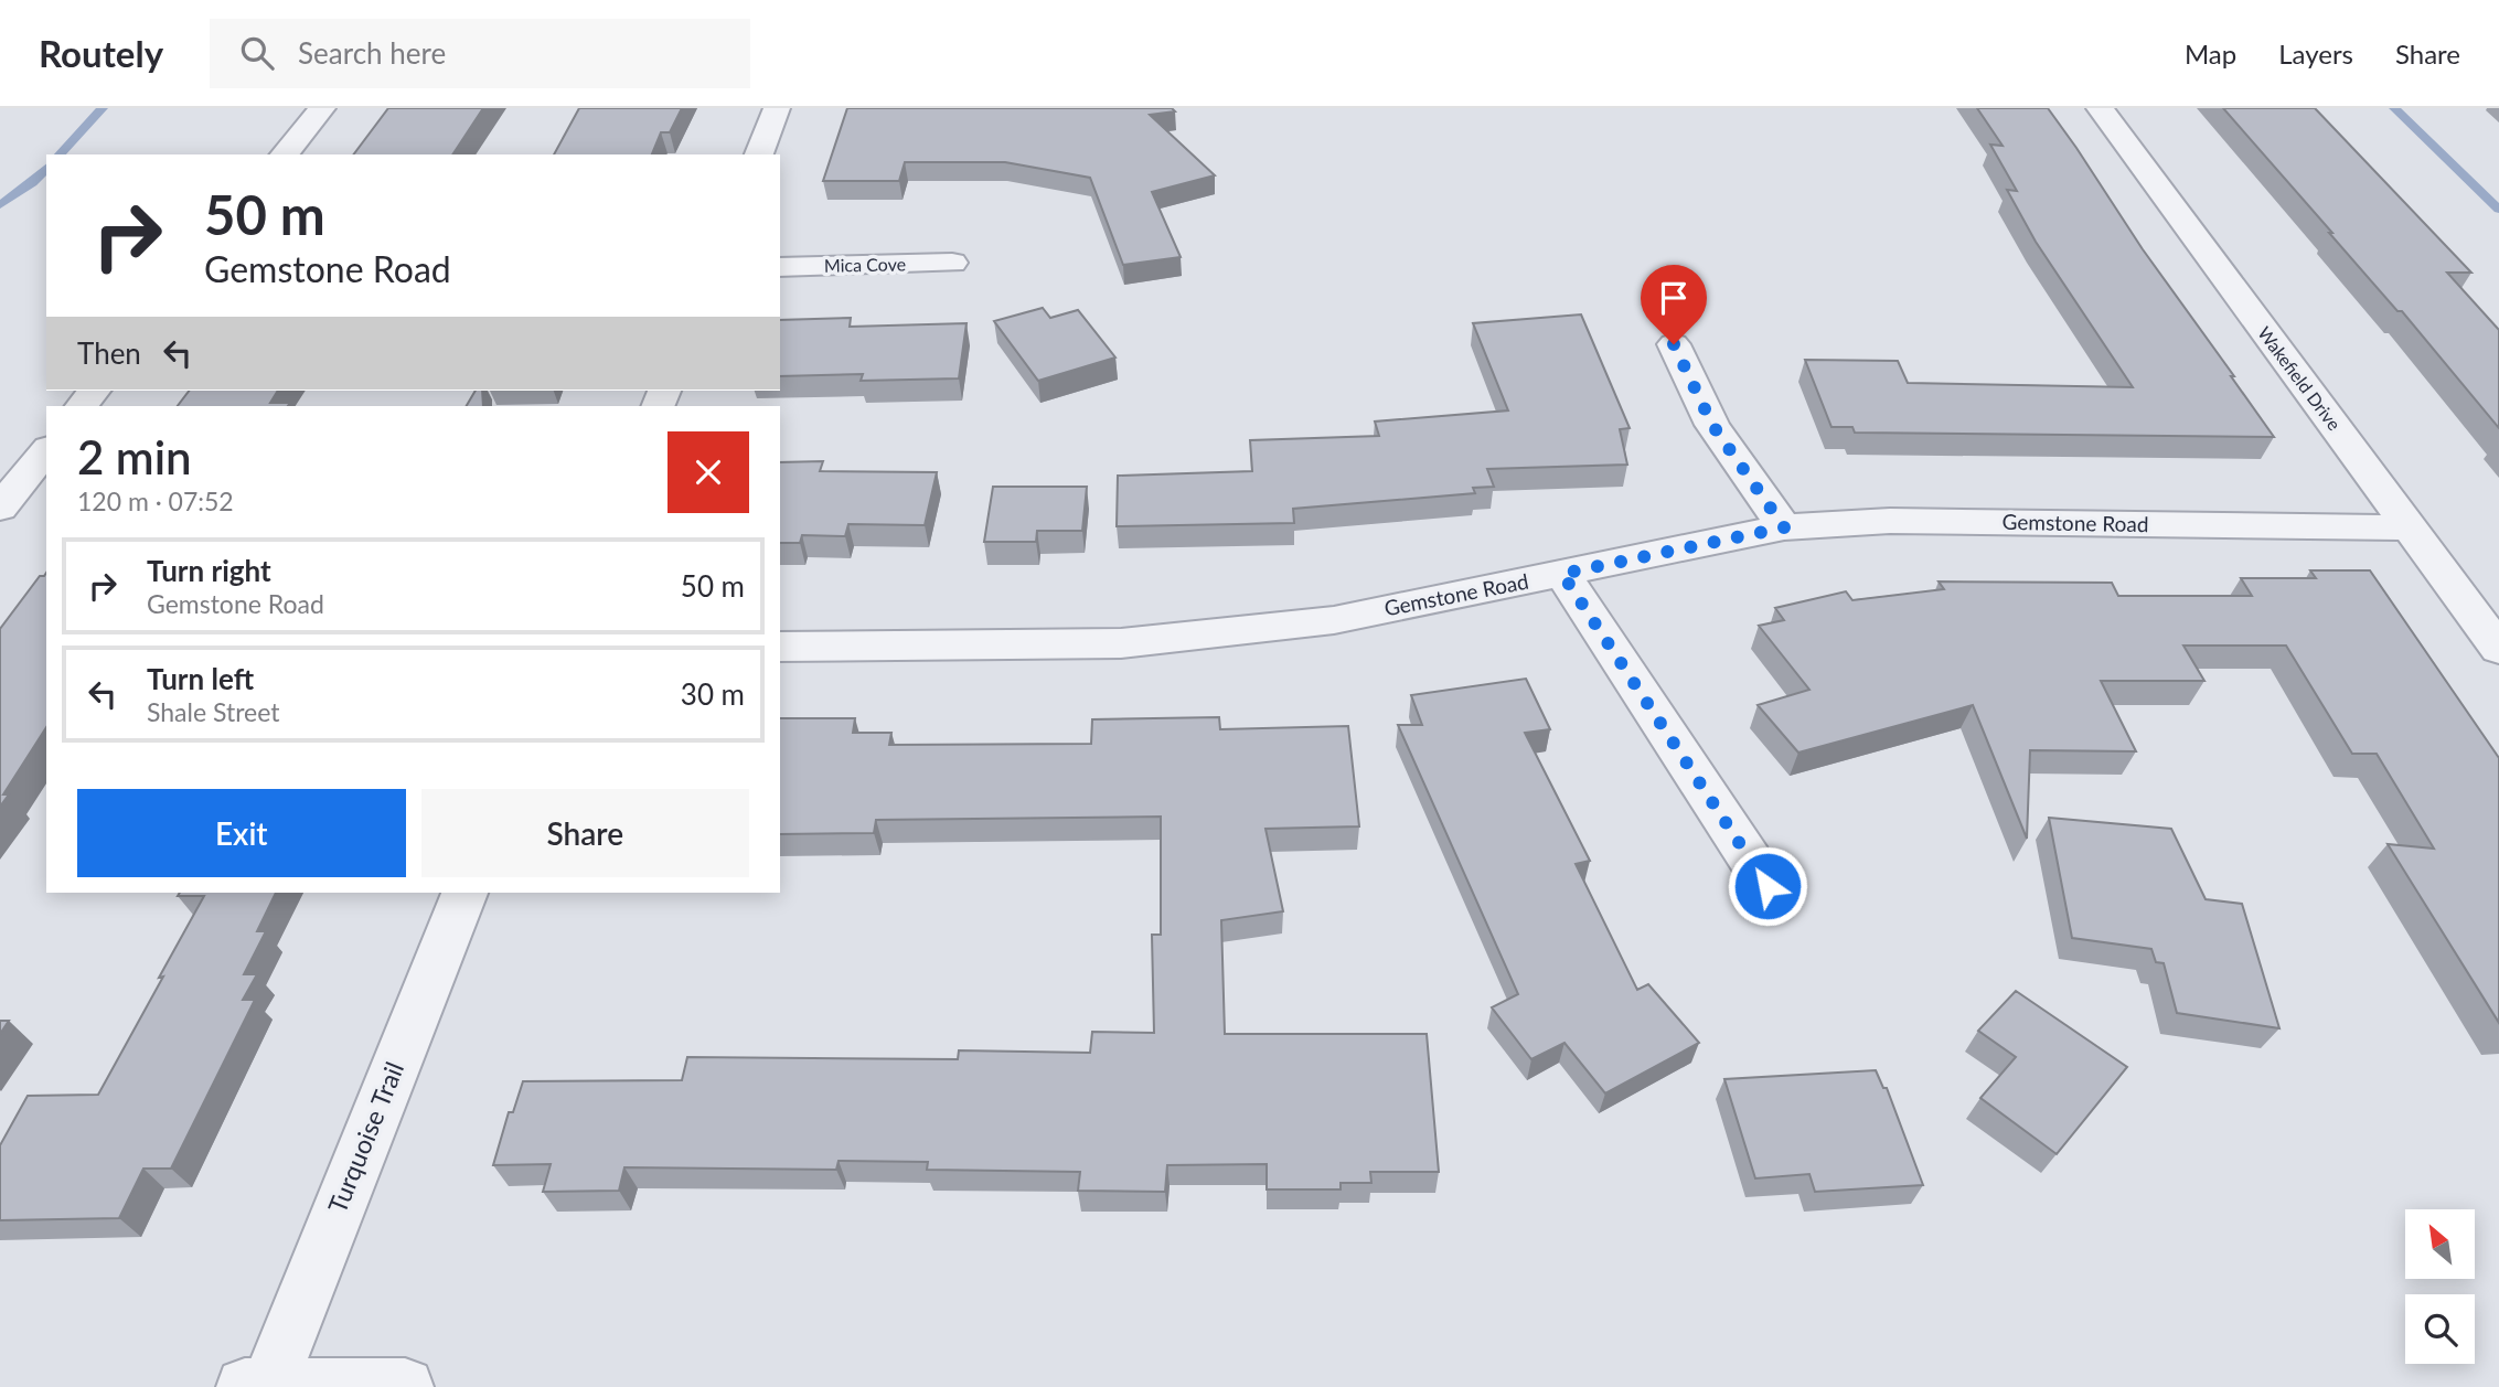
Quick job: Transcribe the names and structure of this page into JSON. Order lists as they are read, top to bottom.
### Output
{
  "streets": {
    "street": [
      "Mica Cove",
      "Wakefield Drive",
      "Gemstone Road",
      "Turquoise Trail"
    ]
  },
  "crossings": [
    ["Wakefield Drive", "Gemstone Road"]
  ],
  "north": "top left",
  "page": {
    "header": "Routely",
    "search": "Search here",
    "nav": ["Map", "Layers", "Share"],
    "turn": ["50 m", "Gemstone Road"],
    "then": "Then",
    "heading": ["2 min", "120 m · 07:52"],
    "list": [
      {
        "name": "Turn right",
        "note": "Gemstone Road",
        "value": "50 m"
      },
      {
        "name": "Turn left",
        "note": "Shale Street",
        "value": "30 m"
      }
    ],
    "buttons": ["Exit", "Share"]
  }
}
